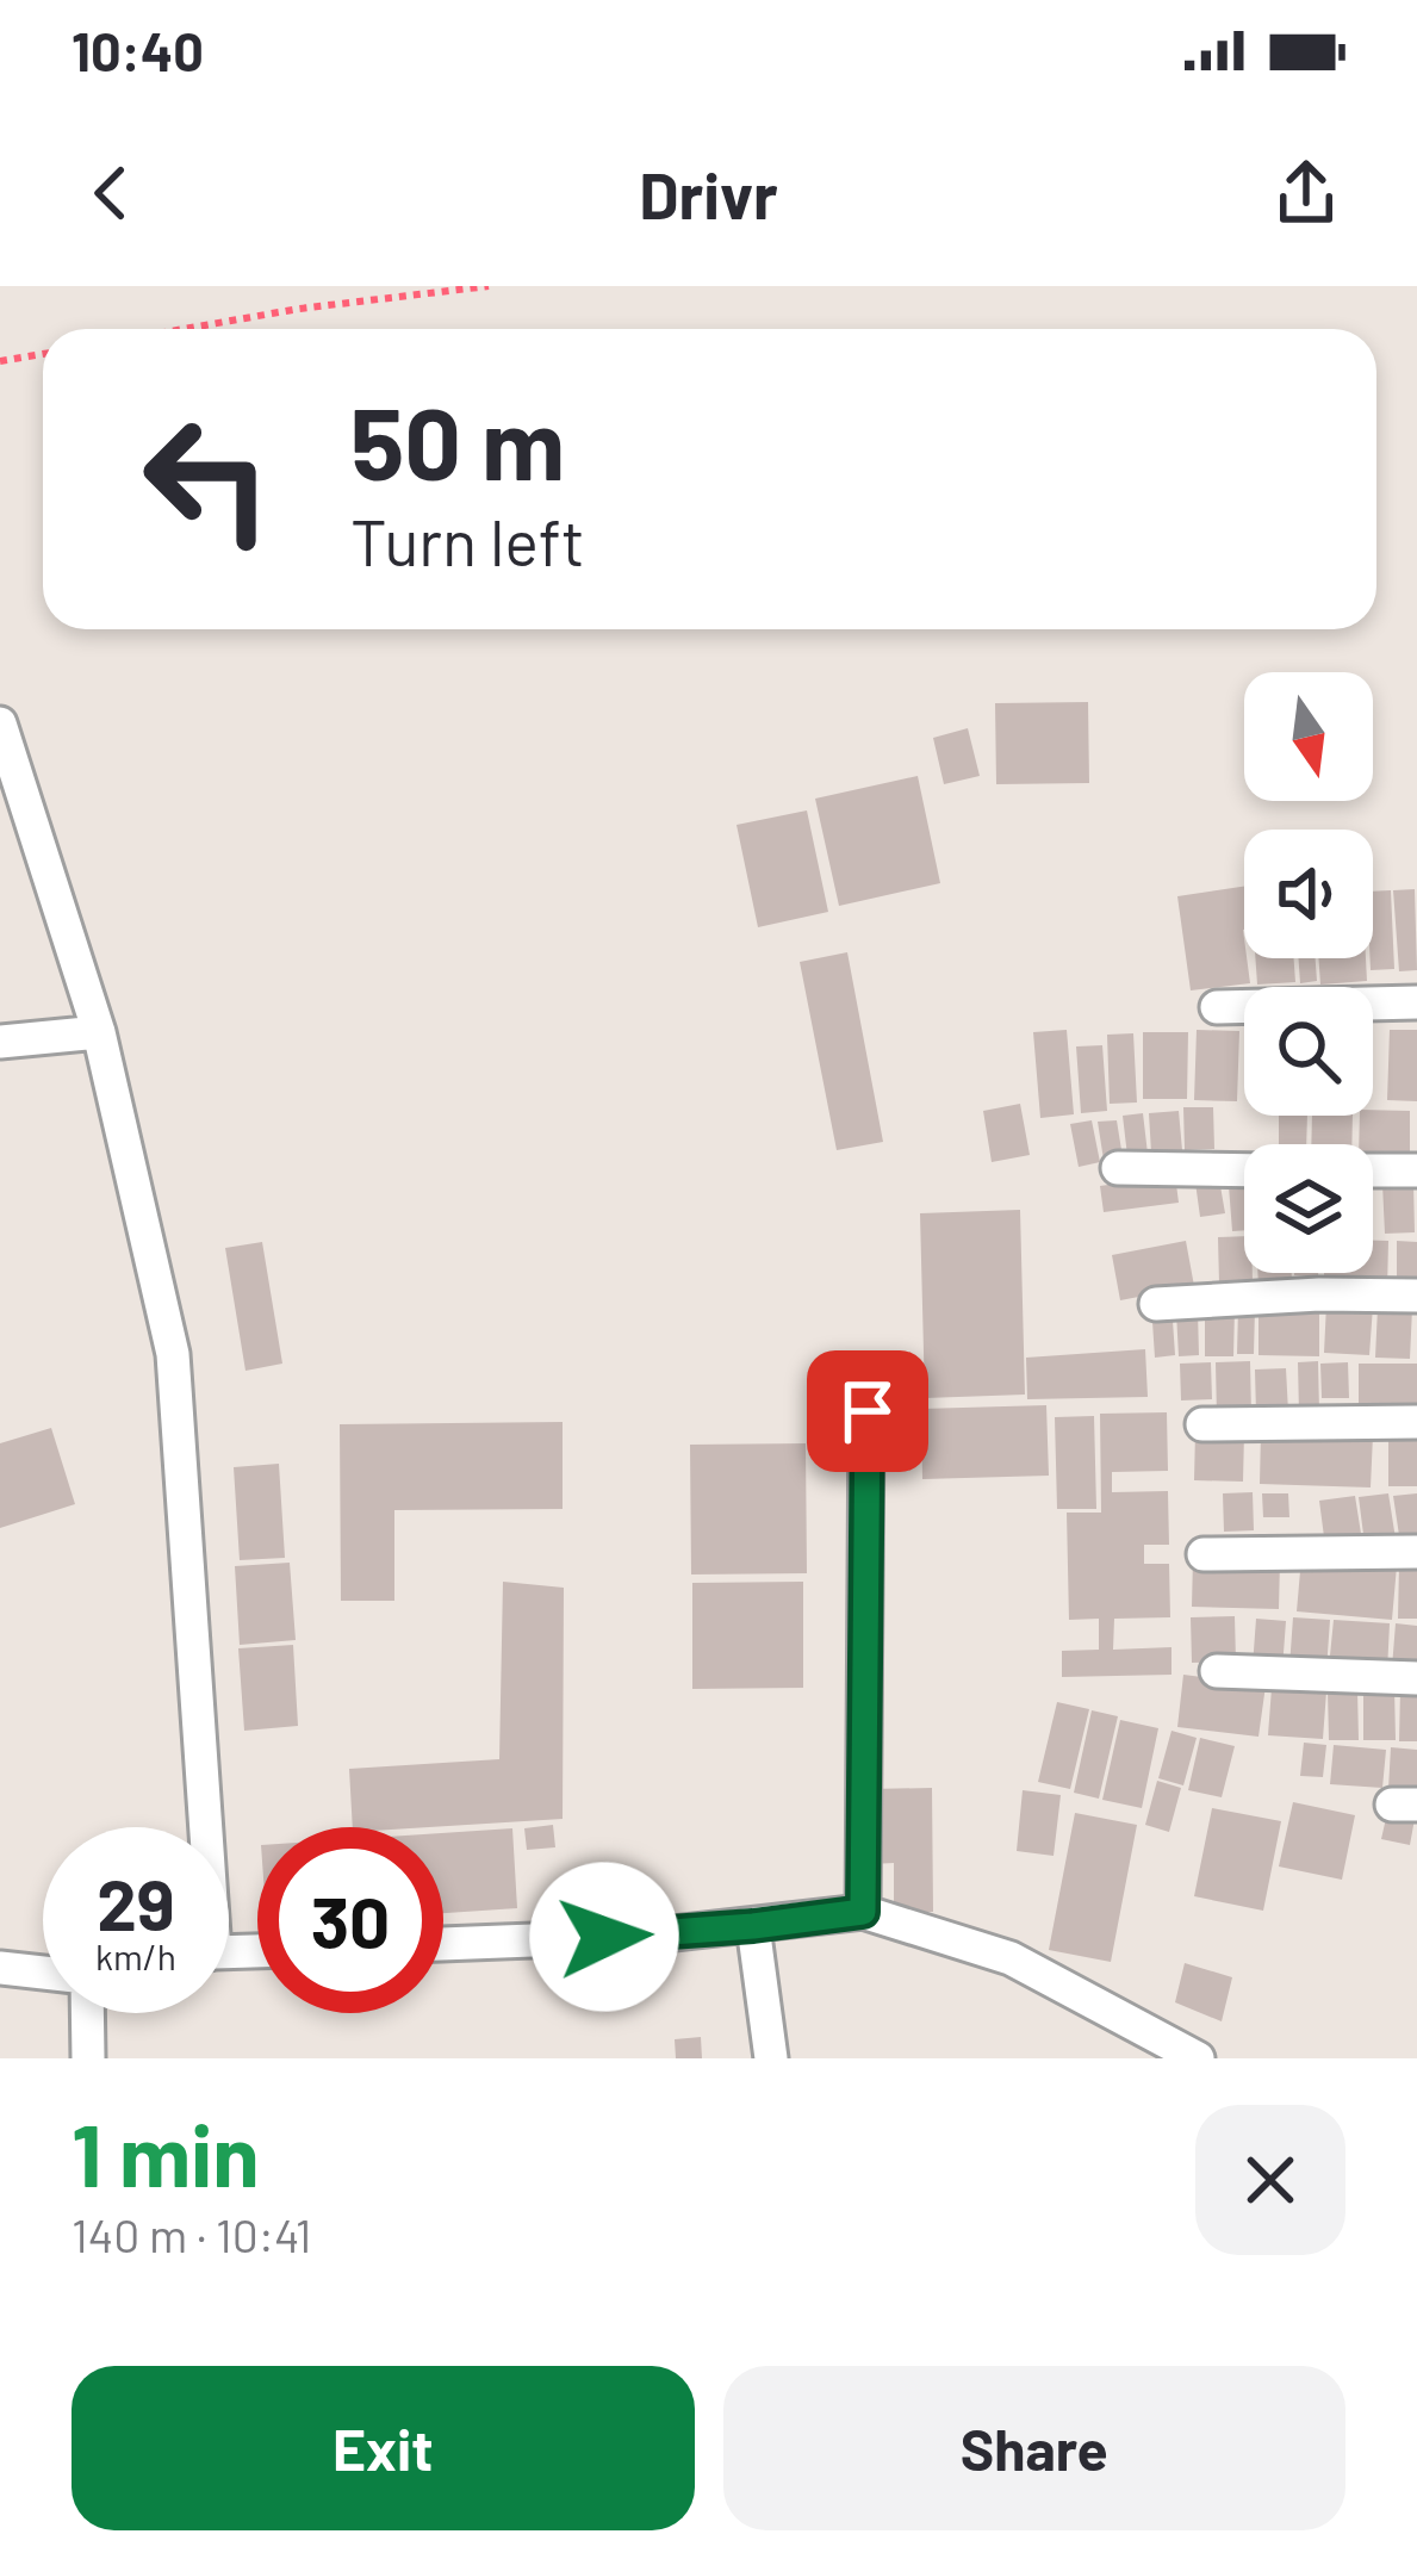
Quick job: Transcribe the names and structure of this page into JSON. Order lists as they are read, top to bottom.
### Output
{
  "north": "bottom",
  "page": {
    "status": "10:40",
    "header": "Drivr",
    "turn": ["50 m", "Turn left"],
    "speed": "29 km/h",
    "limit": "30",
    "heading": ["1 min", "140 m · 10:41"],
    "buttons": ["Exit", "Share"]
  }
}
